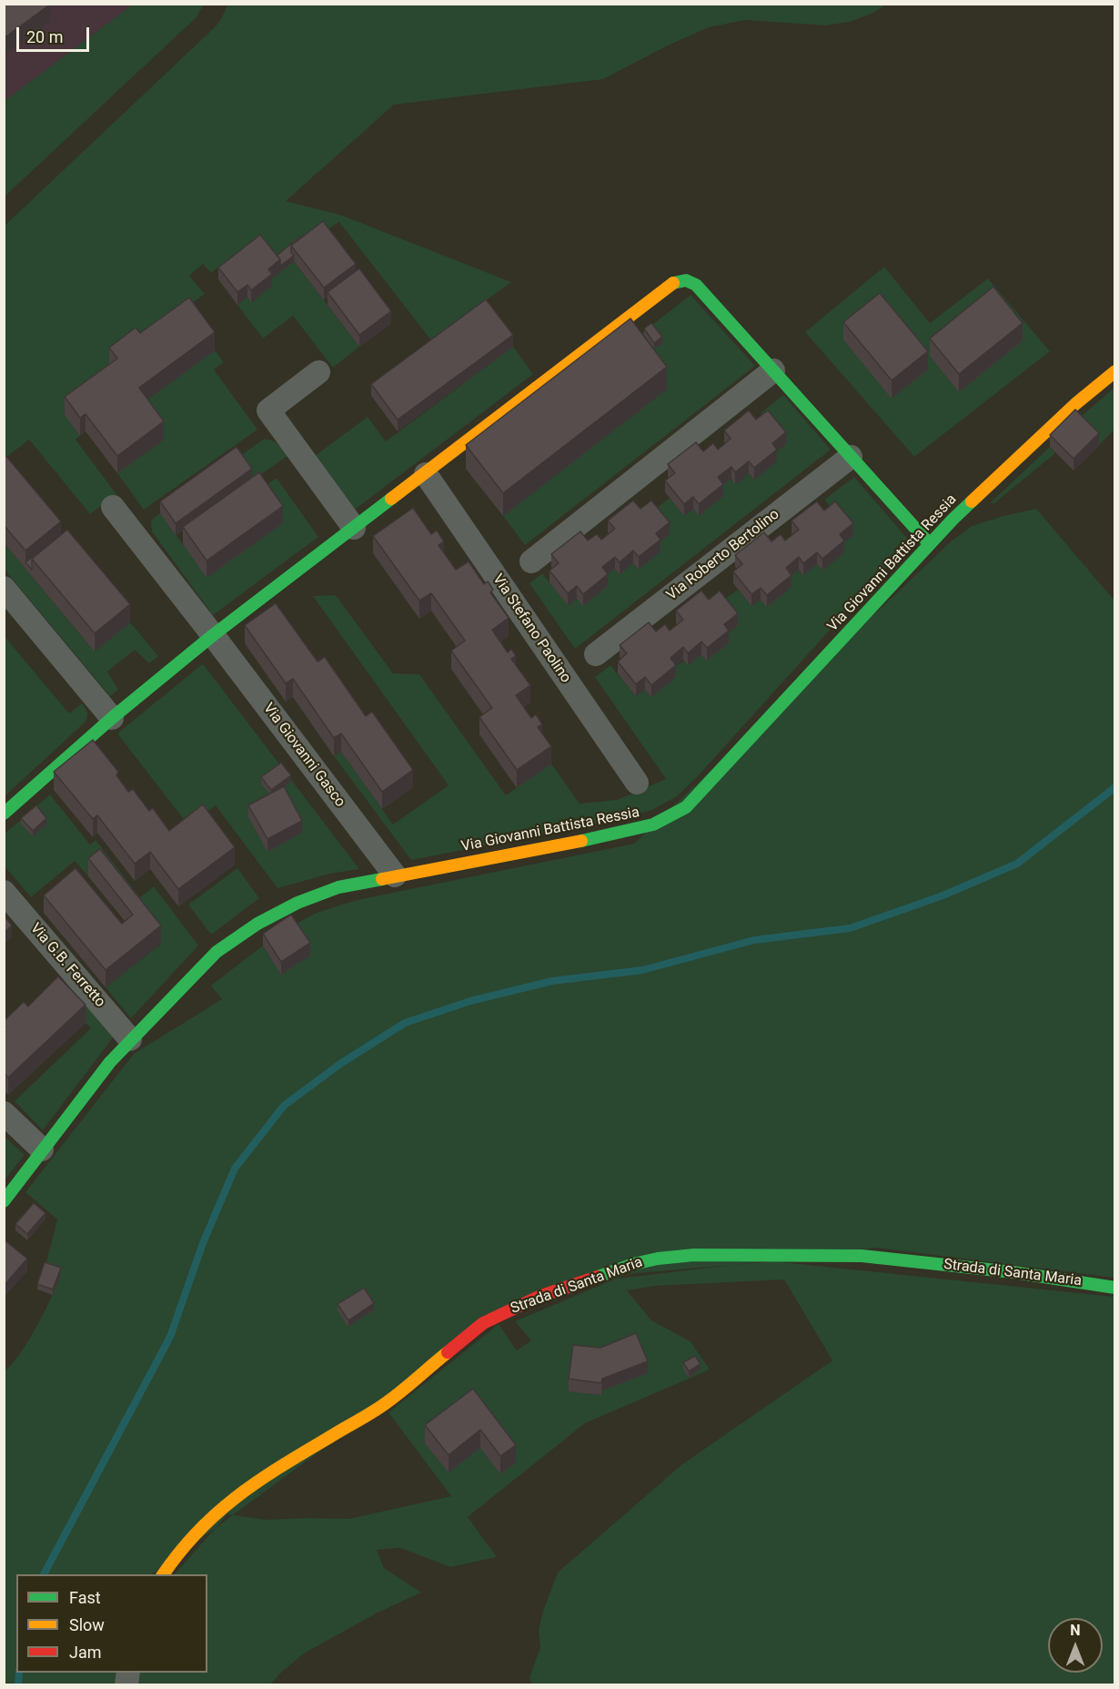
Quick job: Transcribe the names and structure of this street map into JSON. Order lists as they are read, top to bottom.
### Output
{
  "streets": {
    "street": [
      "Via Roberto Bertolino",
      "Via Giovanni Battista Ressia",
      "Via Stefano Paolino",
      "Via Giovanni Gasco",
      "Via G.B. Ferretto",
      "Strada di Santa Maria"
    ]
  },
  "crossings": [
    ["Via Giovanni Battista Ressia", "Via Giovanni Gasco"],
    ["Via Giovanni Battista Ressia", "Via G.B. Ferretto"]
  ],
  "legend": ["Fast", "Slow", "Jam"],
  "scale_bar": "20 m",
  "north": "top"
}
